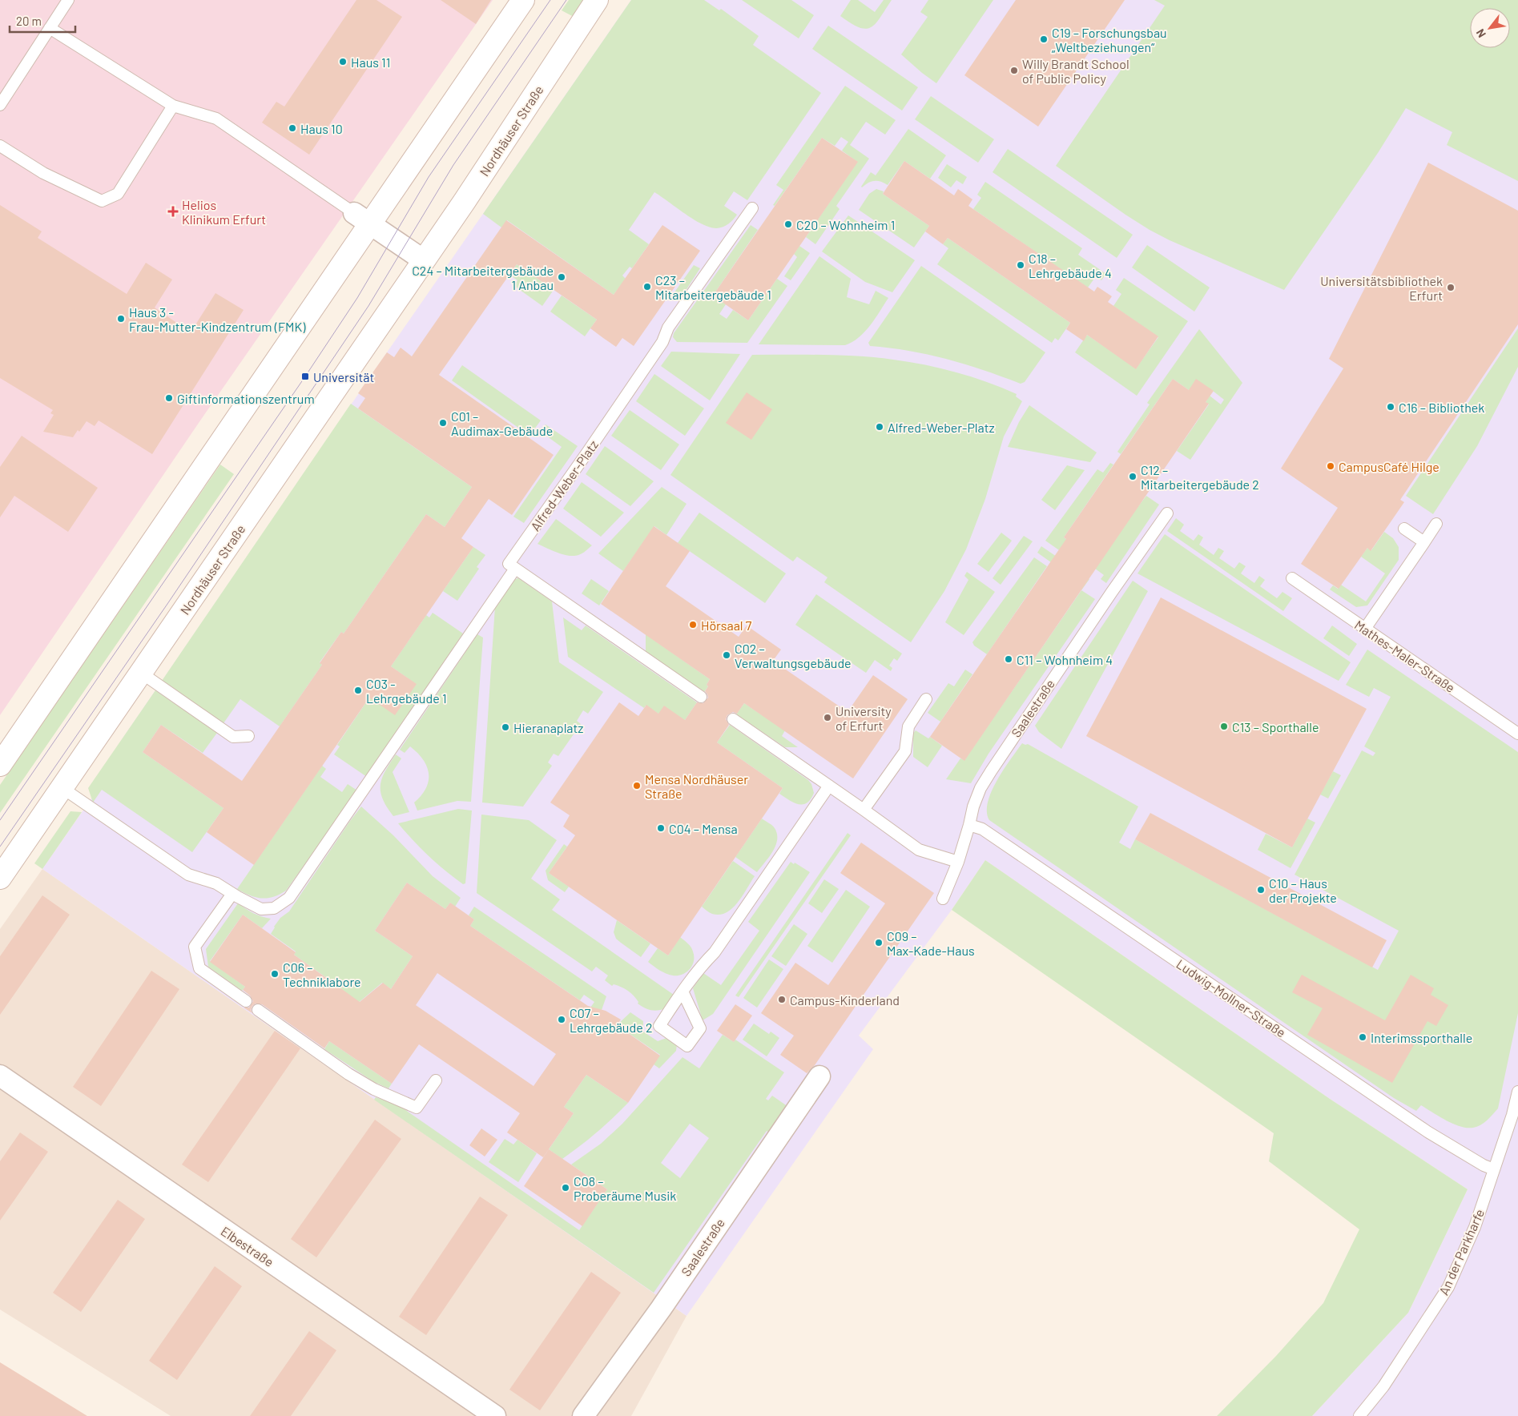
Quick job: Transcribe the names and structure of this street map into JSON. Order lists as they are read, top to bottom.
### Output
{
  "streets": {
    "main road": ["Nordhäuser Straße"],
    "street": ["Saalestraße", "Elbestraße"],
    "lane": [
      "Alfred-Weber-Platz",
      "Mathes-Maler-Straße",
      "Ludwig-Mollner-Straße",
      "An der Parkharfe"
    ]
  },
  "crossings": [
    ["Saalestraße", "Ludwig-Mollner-Straße"],
    ["Ludwig-Mollner-Straße", "An der Parkharfe"]
  ],
  "places": {
    "other": [
      "C19 – Forschungsbau „Weltbeziehungen“",
      "Haus 11",
      "Willy Brandt School of Public Policy",
      "Haus 10",
      "C20 – Wohnheim 1",
      "C18 – Lehrgebäude 4",
      "C24 – Mitarbeitergebäude 1 Anbau",
      "C23 – Mitarbeitergebäude 1",
      "Universitätsbibliothek Erfurt",
      "Haus 3 - Frau-Mutter-Kindzentrum (FMK)",
      "Giftinformationszentrum",
      "C16 – Bibliothek",
      "C01 – Audimax-Gebäude",
      "Alfred-Weber-Platz",
      "CampusCafé Hilge",
      "C12 – Mitarbeitergebäude 2",
      "Hörsaal 7",
      "C02 – Verwaltungsgebäude",
      "C11 – Wohnheim 4",
      "C03 - Lehrgebäude 1",
      "University of Erfurt",
      "C13 – Sporthalle",
      "Hieranaplatz",
      "Mensa Nordhäuser Straße",
      "C04 – Mensa",
      "C10 – Haus der Projekte",
      "C09 – Max-Kade-Haus",
      "C06 – Techniklabore",
      "Campus-Kinderland",
      "C07 – Lehrgebäude 2",
      "Interimssporthalle",
      "C08 – Proberäume Musik"
    ],
    "health": ["Helios Klinikum Erfurt"],
    "transit": ["Universität"]
  },
  "scale_bar": "20 m",
  "north": "bottom left"
}
